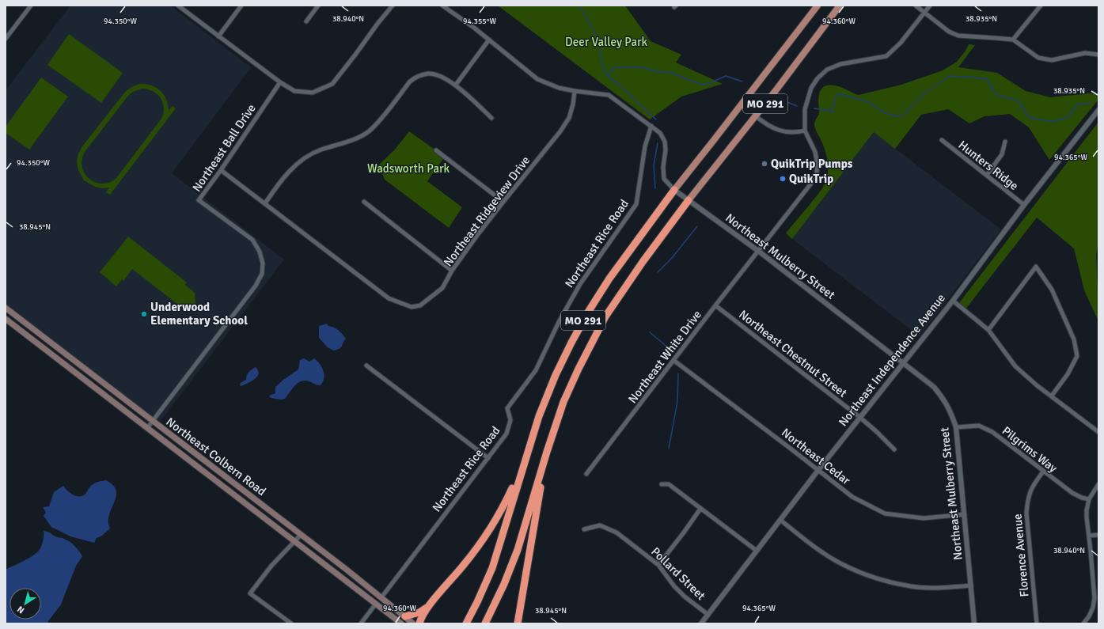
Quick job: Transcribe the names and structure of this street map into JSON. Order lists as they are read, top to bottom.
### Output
{
  "streets": {
    "highway": ["MO 291"],
    "main road": ["Northeast Colbern Road"],
    "street": [
      "Northeast Ball Drive",
      "Hunters Ridge",
      "Northeast Ridgeview Drive",
      "Northeast Rice Road",
      "Northeast Mulberry Street",
      "Northeast Chestnut Street",
      "Northeast White Drive",
      "Northeast Independence Avenue",
      "Pilgrims Way",
      "Northeast Cedar",
      "Florence Avenue",
      "Pollard Street"
    ]
  },
  "crossings": [
    ["MO 291", "Northeast Mulberry Street"],
    ["Northeast Ball Drive", "Northeast Ridgeview Drive"],
    ["Northeast Ball Drive", "Northeast Colbern Road"],
    ["Hunters Ridge", "Northeast Independence Avenue"],
    ["Northeast Ridgeview Drive", "Northeast Mulberry Street"],
    ["Northeast Rice Road", "Northeast Mulberry Street"],
    ["Northeast Rice Road", "Northeast Colbern Road"],
    ["Northeast Mulberry Street", "Northeast White Drive"],
    ["Northeast Mulberry Street", "Northeast Independence Avenue"],
    ["Northeast Mulberry Street", "Pilgrims Way"],
    ["Northeast Mulberry Street", "Northeast Cedar"],
    ["Northeast Chestnut Street", "Northeast White Drive"],
    ["Northeast Chestnut Street", "Northeast Independence Avenue"],
    ["Northeast White Drive", "Northeast Cedar"],
    ["Northeast Independence Avenue", "Northeast Cedar"],
    ["Northeast Independence Avenue", "Pollard Street"],
    ["Pilgrims Way", "Florence Avenue"]
  ],
  "parks": ["Deer Valley Park", "Wadsworth Park"],
  "places": ["QuikTrip Pumps", "QuikTrip", "Underwood Elementary School"],
  "north": "bottom left",
  "coordinates": [
    "38.940°N",
    "38.935°N",
    "94.350°W",
    "94.355°W",
    "94.360°W",
    "94.365°W",
    "38.945°N"
  ]
}
